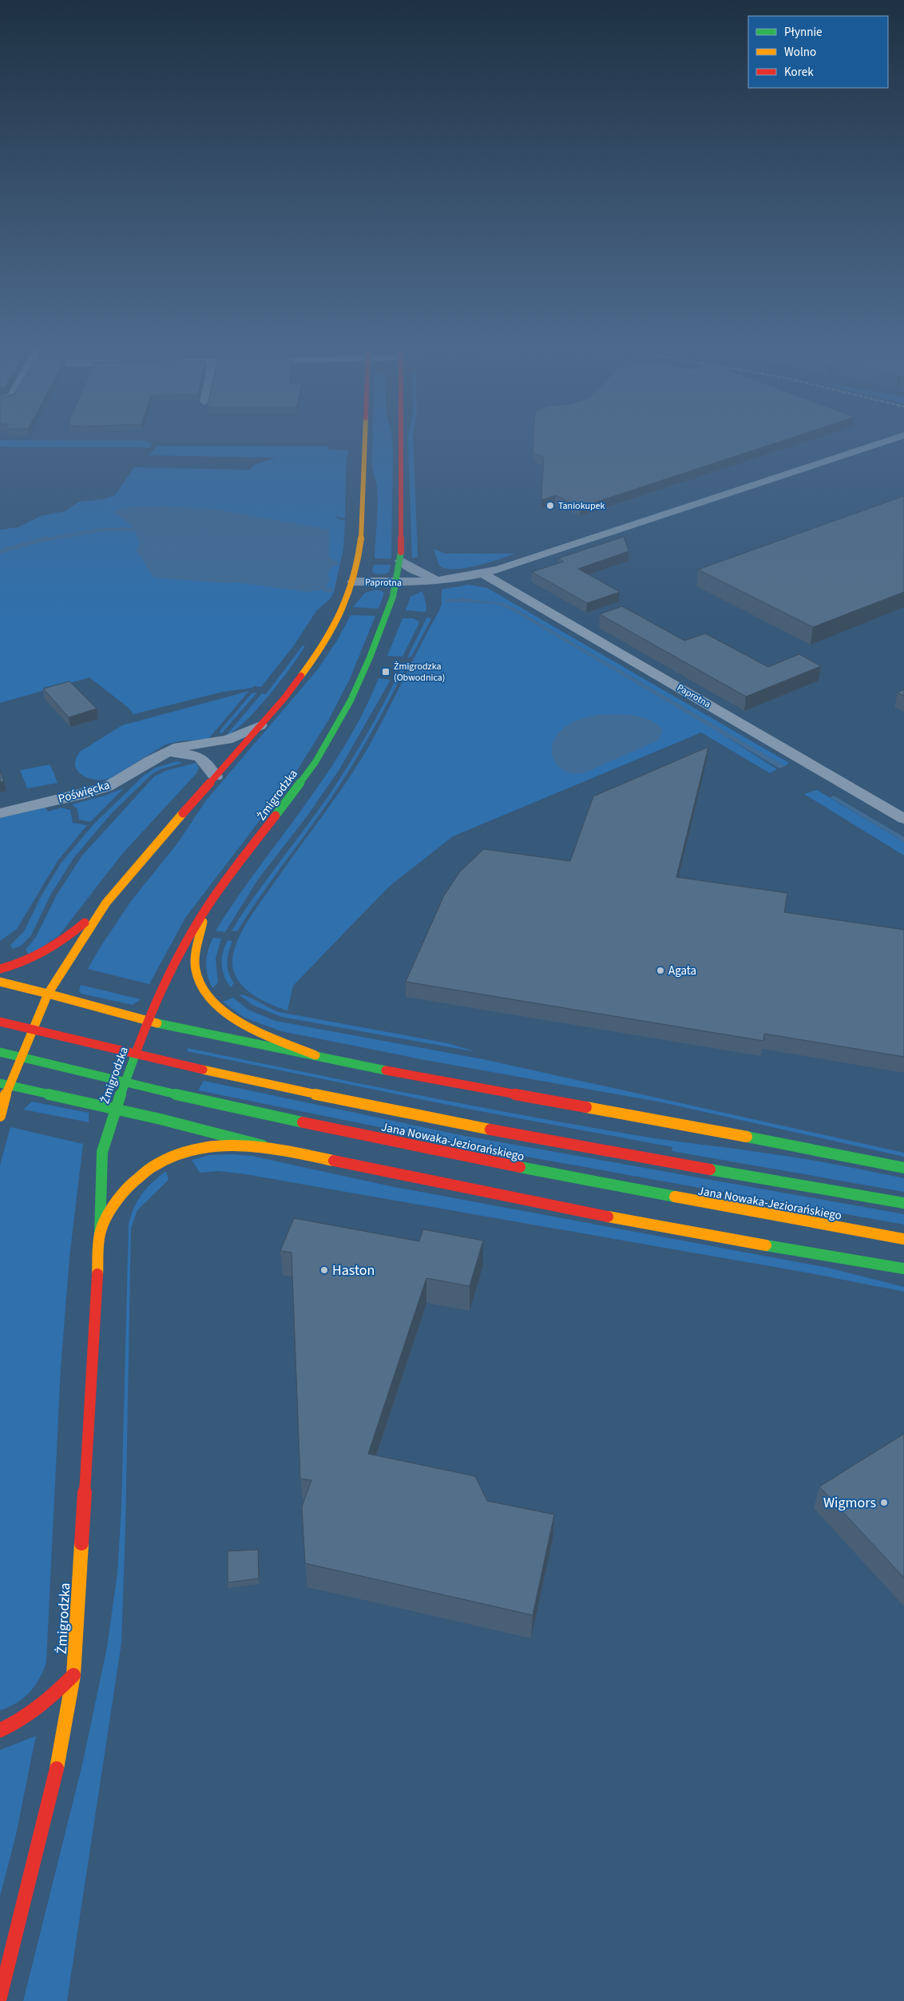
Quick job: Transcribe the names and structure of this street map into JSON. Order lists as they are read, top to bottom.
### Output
{
  "streets": {
    "main road": ["Żmigrodzka", "Jana Nowaka-Jeziorańskiego"],
    "street": ["Paprotna", "Poświęcka"]
  },
  "crossings": [
    ["Paprotna", "Żmigrodzka"]
  ],
  "places": {
    "other": [
      "Taniokupek",
      "Agata",
      "Haston",
      "Wigmors"
    ],
    "transit": ["Żmigrodzka (Obwodnica)"]
  },
  "legend": ["Płynnie", "Wolno", "Korek"]
}
